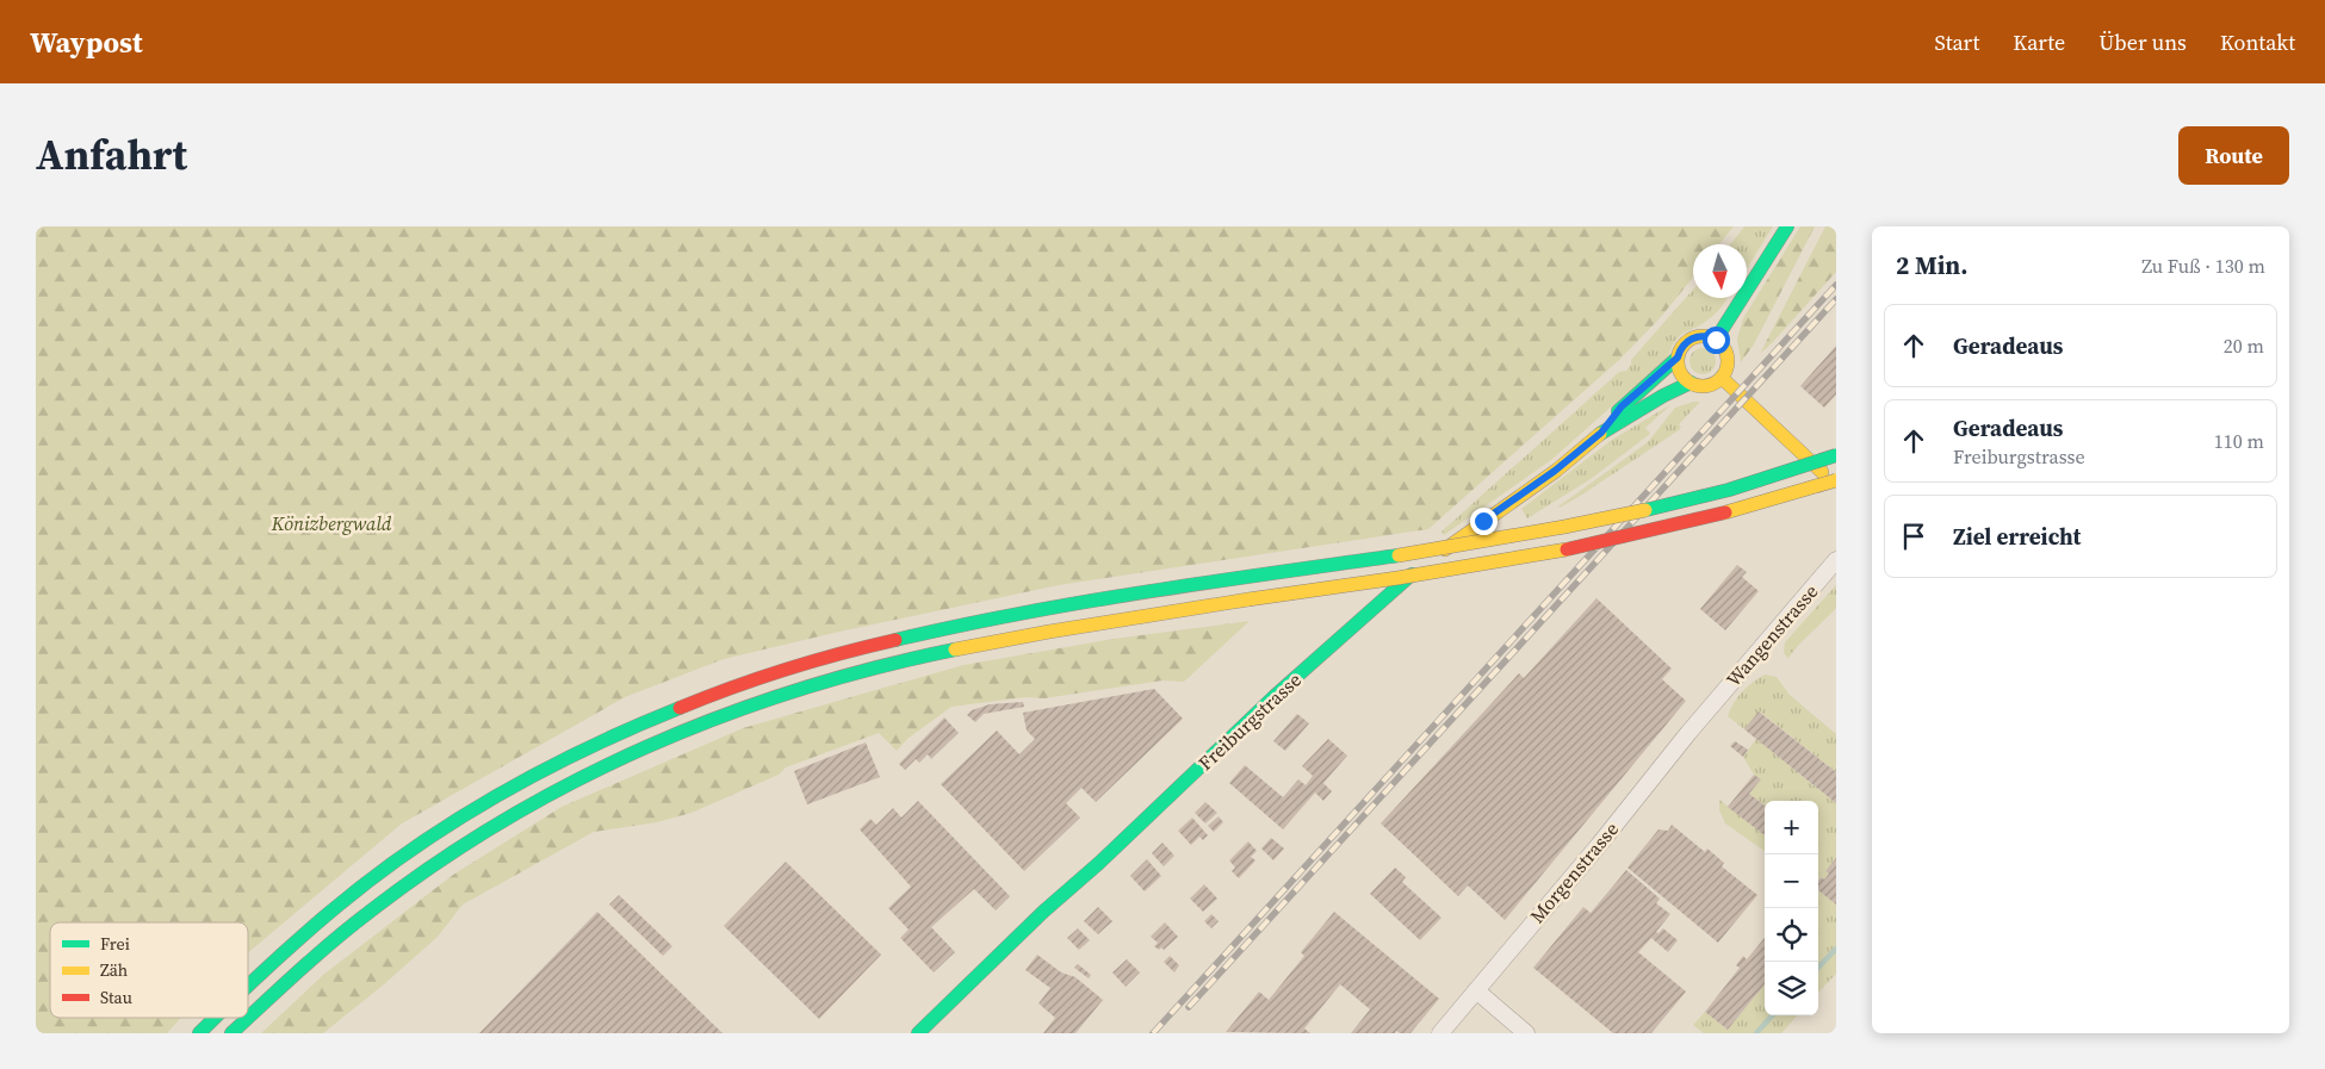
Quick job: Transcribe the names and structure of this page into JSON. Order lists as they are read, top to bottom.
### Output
{
  "streets": {
    "main road": ["Freiburgstrasse"],
    "street": ["Wangenstrasse", "Morgenstrasse"]
  },
  "crossings": [
    ["Wangenstrasse", "Morgenstrasse"]
  ],
  "parks": ["Könizbergwald"],
  "legend": ["Frei", "Zäh", "Stau"],
  "north": "bottom",
  "page": {
    "header": "Waypost",
    "nav": [
      "Start",
      "Karte",
      "Über uns",
      "Kontakt"
    ],
    "title": "Anfahrt",
    "buttons": "Route",
    "heading": ["2 Min.", "Zu Fuß · 130 m"],
    "list": [
      ["Geradeaus", "20 m"],
      ["Geradeaus", "Freiburgstrasse", "110 m"],
      "Ziel erreicht"
    ],
    "map_buttons": ["+", "−"]
  }
}
